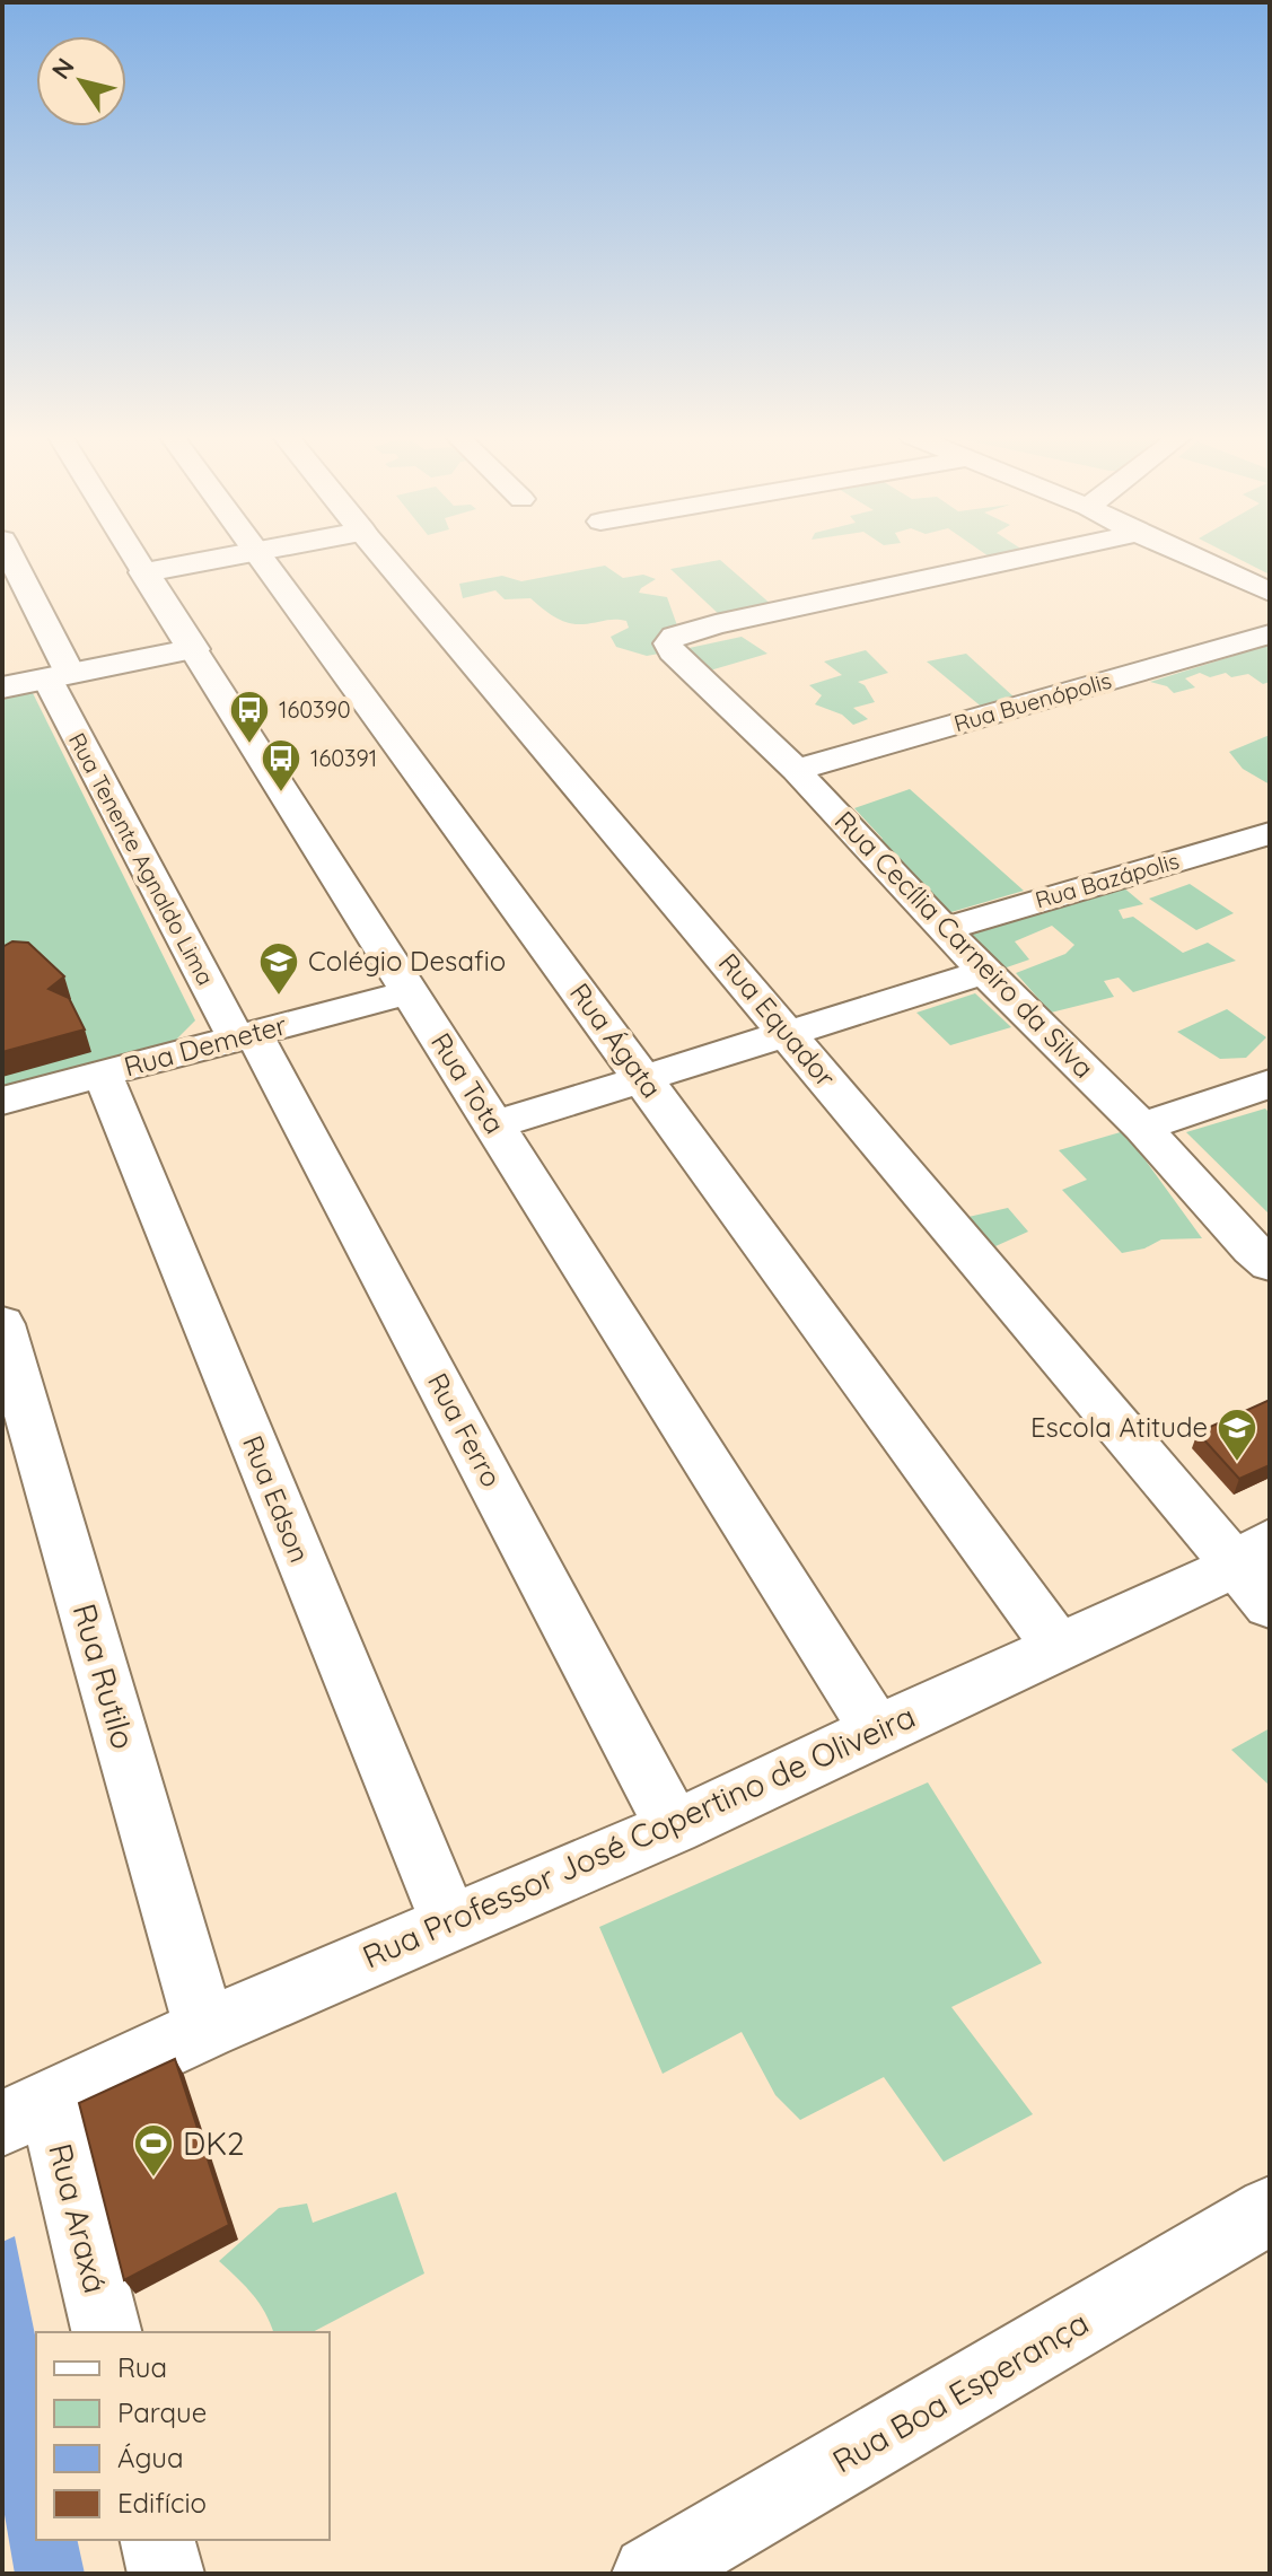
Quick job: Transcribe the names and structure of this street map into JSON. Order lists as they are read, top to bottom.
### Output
{
  "streets": {
    "street": [
      "Rua Buenópolis",
      "Rua Tenente Agnaldo Lima",
      "Rua Bazápolis",
      "Rua Cecília Carneiro da Silva",
      "Rua Equador",
      "Rua Ágata",
      "Rua Demeter",
      "Rua Tota",
      "Rua Ferro",
      "Rua Edson",
      "Rua Rutilo",
      "Rua Professor José Copertino de Oliveira",
      "Rua Araxá",
      "Rua Boa Esperança"
    ]
  },
  "crossings": [
    ["Rua Buenópolis", "Rua Cecília Carneiro da Silva"],
    ["Rua Tenente Agnaldo Lima", "Rua Demeter"],
    ["Rua Tenente Agnaldo Lima", "Rua Ferro"],
    ["Rua Bazápolis", "Rua Cecília Carneiro da Silva"],
    ["Rua Equador", "Rua Professor José Copertino de Oliveira"],
    ["Rua Ágata", "Rua Professor José Copertino de Oliveira"],
    ["Rua Demeter", "Rua Tota"],
    ["Rua Demeter", "Rua Ferro"],
    ["Rua Demeter", "Rua Edson"],
    ["Rua Tota", "Rua Professor José Copertino de Oliveira"],
    ["Rua Ferro", "Rua Professor José Copertino de Oliveira"],
    ["Rua Edson", "Rua Professor José Copertino de Oliveira"],
    ["Rua Rutilo", "Rua Professor José Copertino de Oliveira"],
    ["Rua Professor José Copertino de Oliveira", "Rua Araxá"]
  ],
  "places": {
    "bus stop": ["160390", "160391"],
    "school or university": ["Colégio Desafio", "Escola Atitude"],
    "sports": ["DK2"]
  },
  "legend": [
    "Rua",
    "Parque",
    "Água",
    "Edifício"
  ],
  "north": "top left"
}
